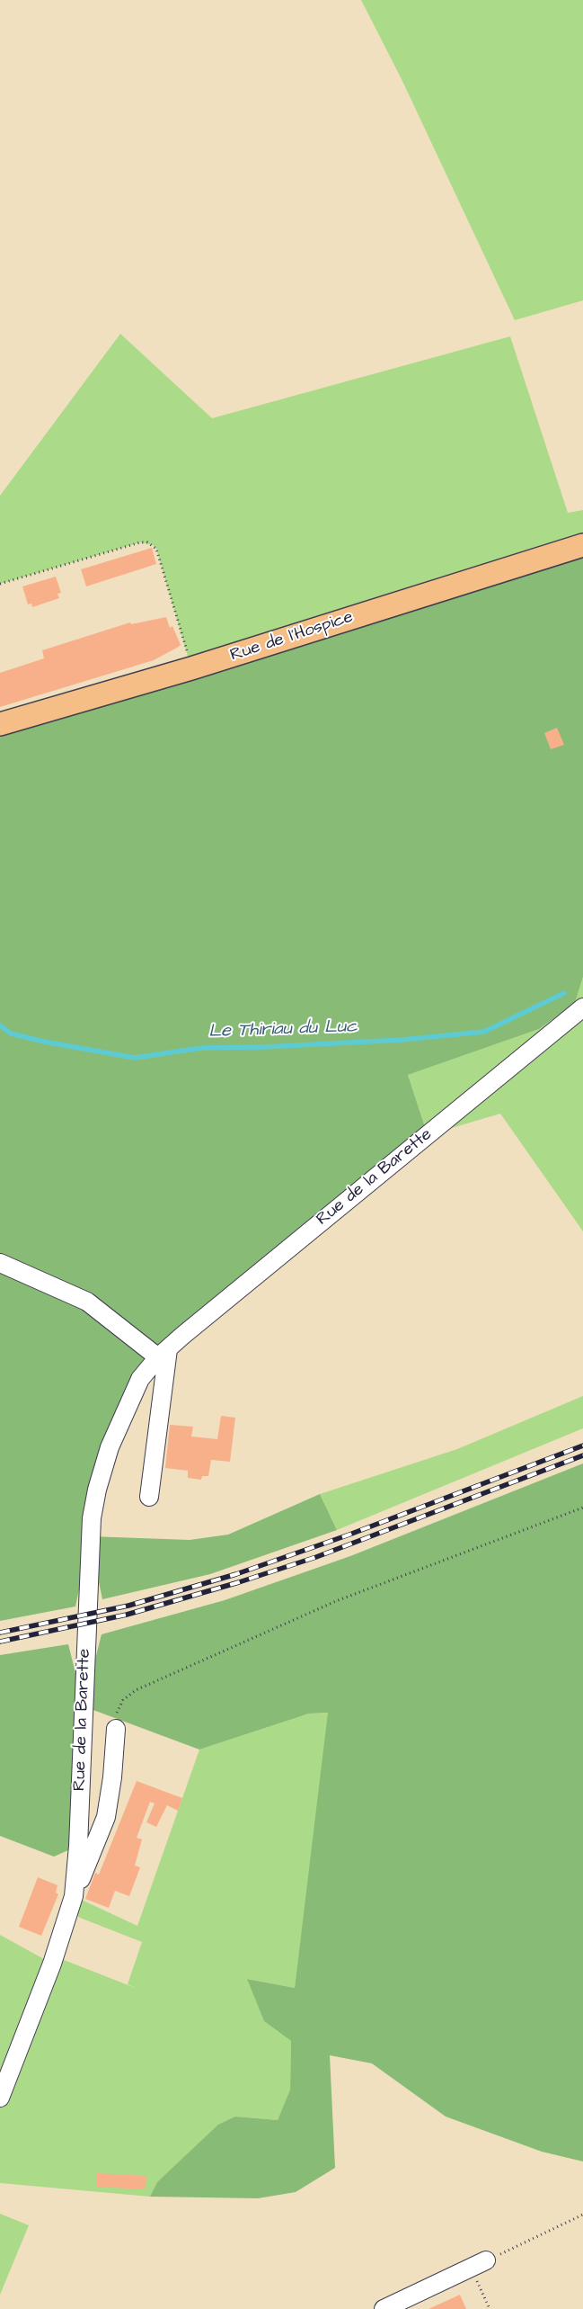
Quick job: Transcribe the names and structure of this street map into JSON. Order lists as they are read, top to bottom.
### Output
{
  "streets": {
    "main road": ["Rue de l'Hospice"],
    "street": ["Rue de la Barette"]
  },
  "water": ["Le Thiriau du Luc"]
}
